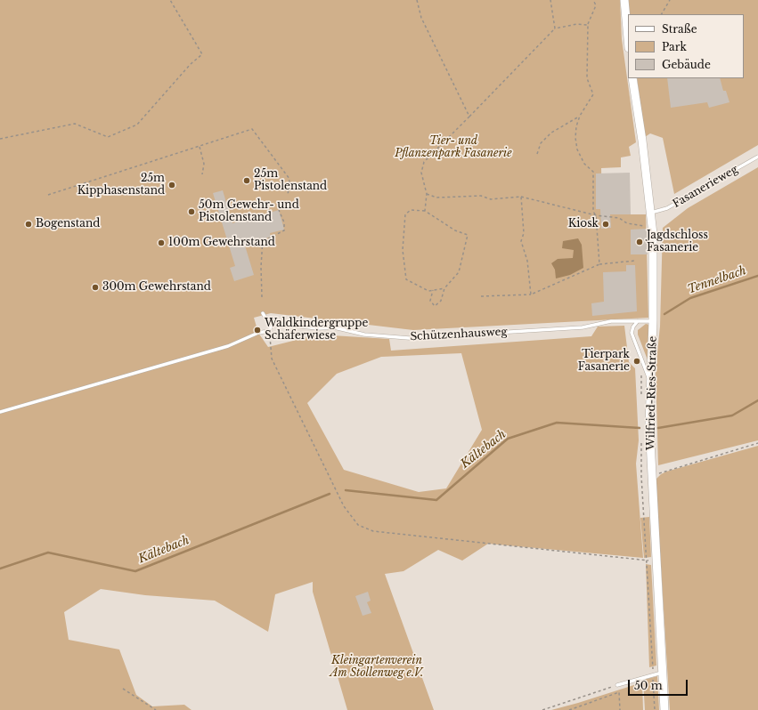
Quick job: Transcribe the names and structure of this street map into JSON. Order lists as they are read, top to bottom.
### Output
{
  "streets": {
    "street": ["Wilfried-Ries-Straße"],
    "lane": ["Fasanerieweg", "Schützenhausweg"]
  },
  "crossings": [
    ["Fasanerieweg", "Wilfried-Ries-Straße"],
    ["Schützenhausweg", "Wilfried-Ries-Straße"]
  ],
  "water": ["Tennelbach", "Kältebach"],
  "parks": ["Tier- und Pflanzenpark Fasanerie", "Kleingartenverein Am Stollenweg e.V."],
  "places": [
    "25m Pistolenstand",
    "25m Kipphasenstand",
    "50m Gewehr- und Pistolenstand",
    "Bogenstand",
    "Kiosk",
    "Jagdschloss Fasanerie",
    "100m Gewehrstand",
    "300m Gewehrstand",
    "Waldkindergruppe Schäferwiese",
    "Tierpark Fasanerie"
  ],
  "legend": ["Straße", "Park", "Gebäude"],
  "scale_bar": "50 m"
}
